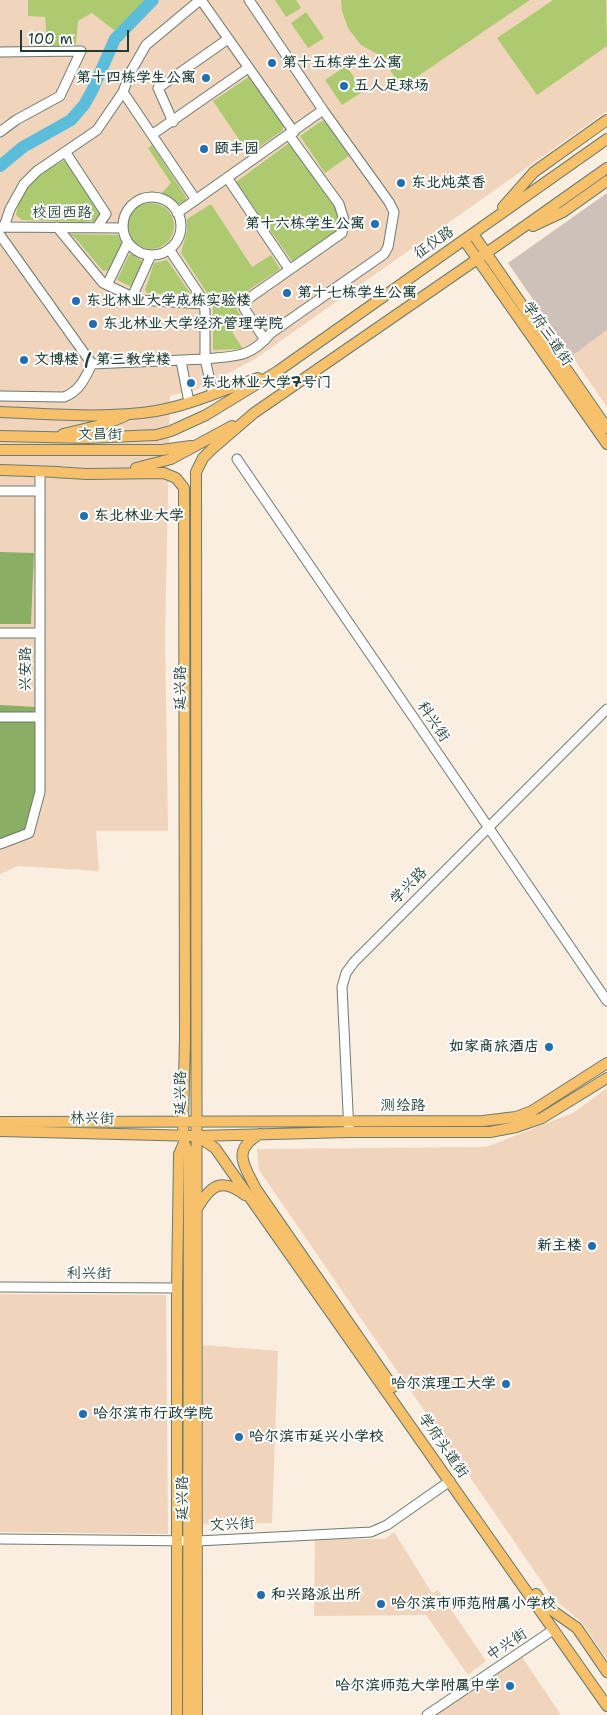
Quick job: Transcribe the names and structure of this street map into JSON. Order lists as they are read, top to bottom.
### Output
{
  "streets": {
    "main road": [
      "征仪路",
      "学府三道街",
      "文昌街",
      "延兴路",
      "测绘路",
      "林兴街",
      "学府头道街"
    ],
    "street": [
      "校园西路",
      "兴安路",
      "科兴街",
      "学兴路",
      "利兴街",
      "文兴街",
      "中兴街"
    ]
  },
  "crossings": [
    ["征仪路", "学府三道街"],
    ["征仪路", "文昌街"],
    ["延兴路", "测绘路"],
    ["延兴路", "林兴街"],
    ["延兴路", "利兴街"],
    ["延兴路", "学府头道街"],
    ["延兴路", "文兴街"],
    ["科兴街", "学兴路"],
    ["学兴路", "测绘路"],
    ["测绘路", "林兴街"],
    ["测绘路", "学府头道街"],
    ["学府头道街", "文兴街"],
    ["学府头道街", "中兴街"]
  ],
  "places": [
    "第十五栋学生公寓",
    "第十四栋学生公寓",
    "五人足球场",
    "颐丰园",
    "东北炖菜香",
    "第十六栋学生公寓",
    "第十七栋学生公寓",
    "东北林业大学成栋实验楼",
    "东北林业大学经济管理学院",
    "文博楼 / 第三教学楼",
    "东北林业大学7号门",
    "东北林业大学",
    "如家商旅酒店",
    "新主楼",
    "哈尔滨理工大学",
    "哈尔滨市行政学院",
    "哈尔滨市延兴小学校",
    "和兴路派出所",
    "哈尔滨市师范附属小学校",
    "哈尔滨师范大学附属中学"
  ],
  "scale_bar": "100 m"
}
